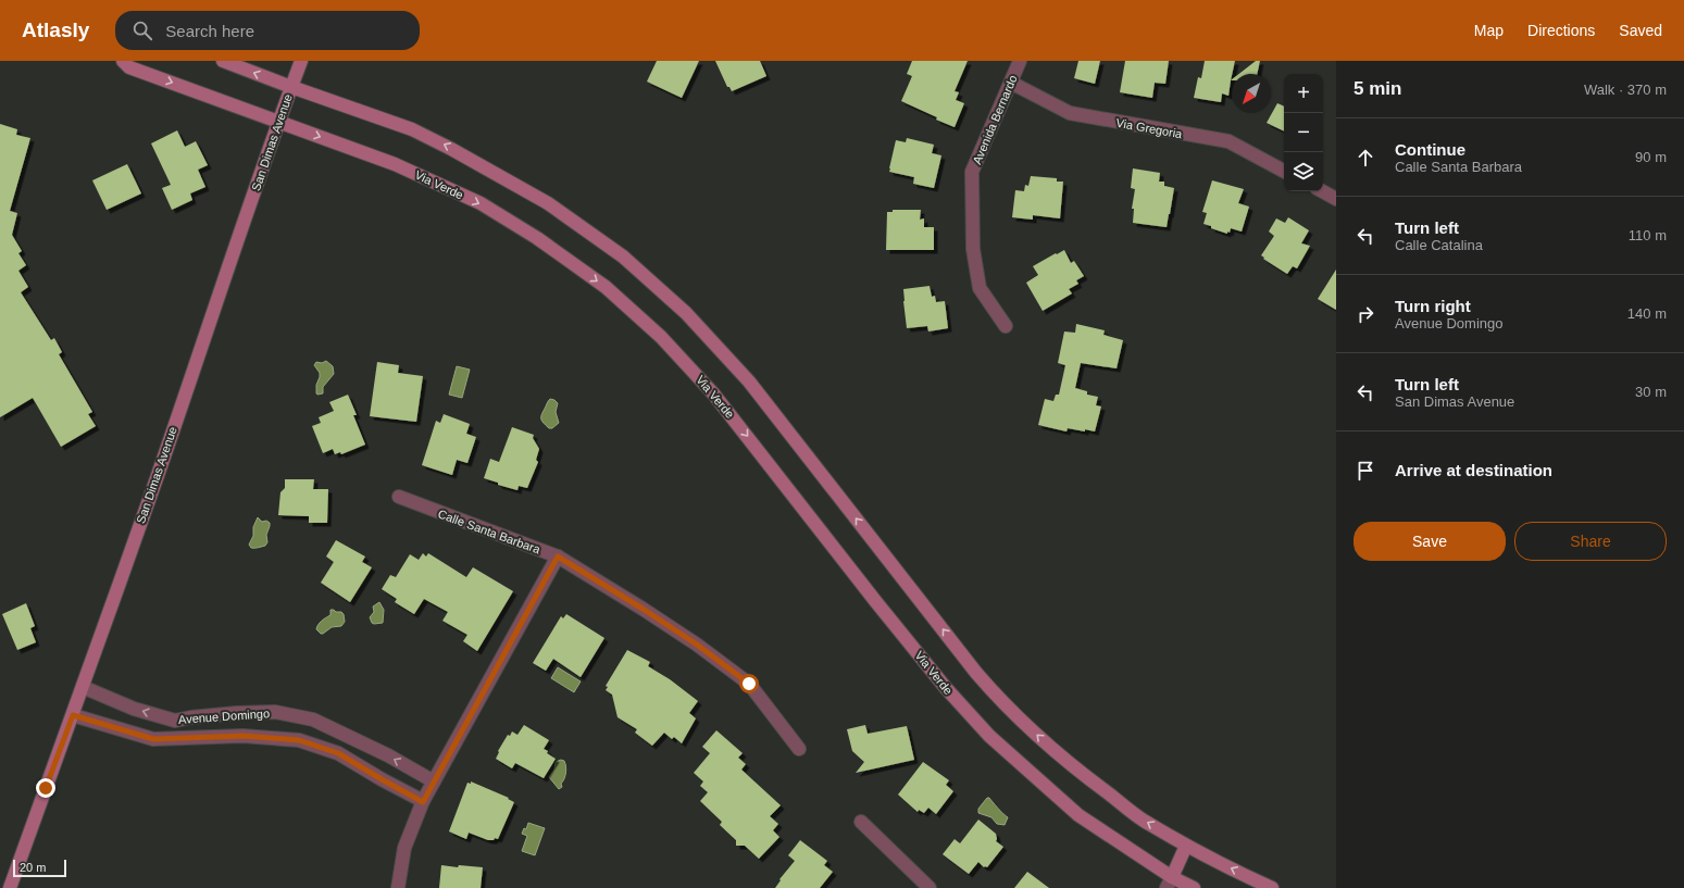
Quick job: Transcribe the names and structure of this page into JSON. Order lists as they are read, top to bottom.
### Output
{
  "streets": {
    "main road": ["San Dimas Avenue", "Via Verde"],
    "street": [
      "Avenida Bernardo",
      "Via Gregoria",
      "Calle Santa Barbara",
      "Avenue Domingo"
    ]
  },
  "crossings": [
    ["Avenida Bernardo", "Via Gregoria"],
    ["San Dimas Avenue", "Via Verde"],
    ["San Dimas Avenue", "Avenue Domingo"]
  ],
  "scale_bar": "20 m",
  "north": "bottom left",
  "page": {
    "header": "Atlasly",
    "search": "Search here",
    "nav": ["Map", "Directions", "Saved"],
    "heading": ["5 min", "Walk · 370 m"],
    "map_buttons": ["+", "−"],
    "list": [
      ["Continue", "Calle Santa Barbara", "90 m"],
      ["Turn left", "Calle Catalina", "110 m"],
      ["Turn right", "Avenue Domingo", "140 m"],
      ["Turn left", "San Dimas Avenue", "30 m"],
      "Arrive at destination"
    ],
    "buttons": ["Save", "Share"],
    "scale": "20 m"
  }
}
